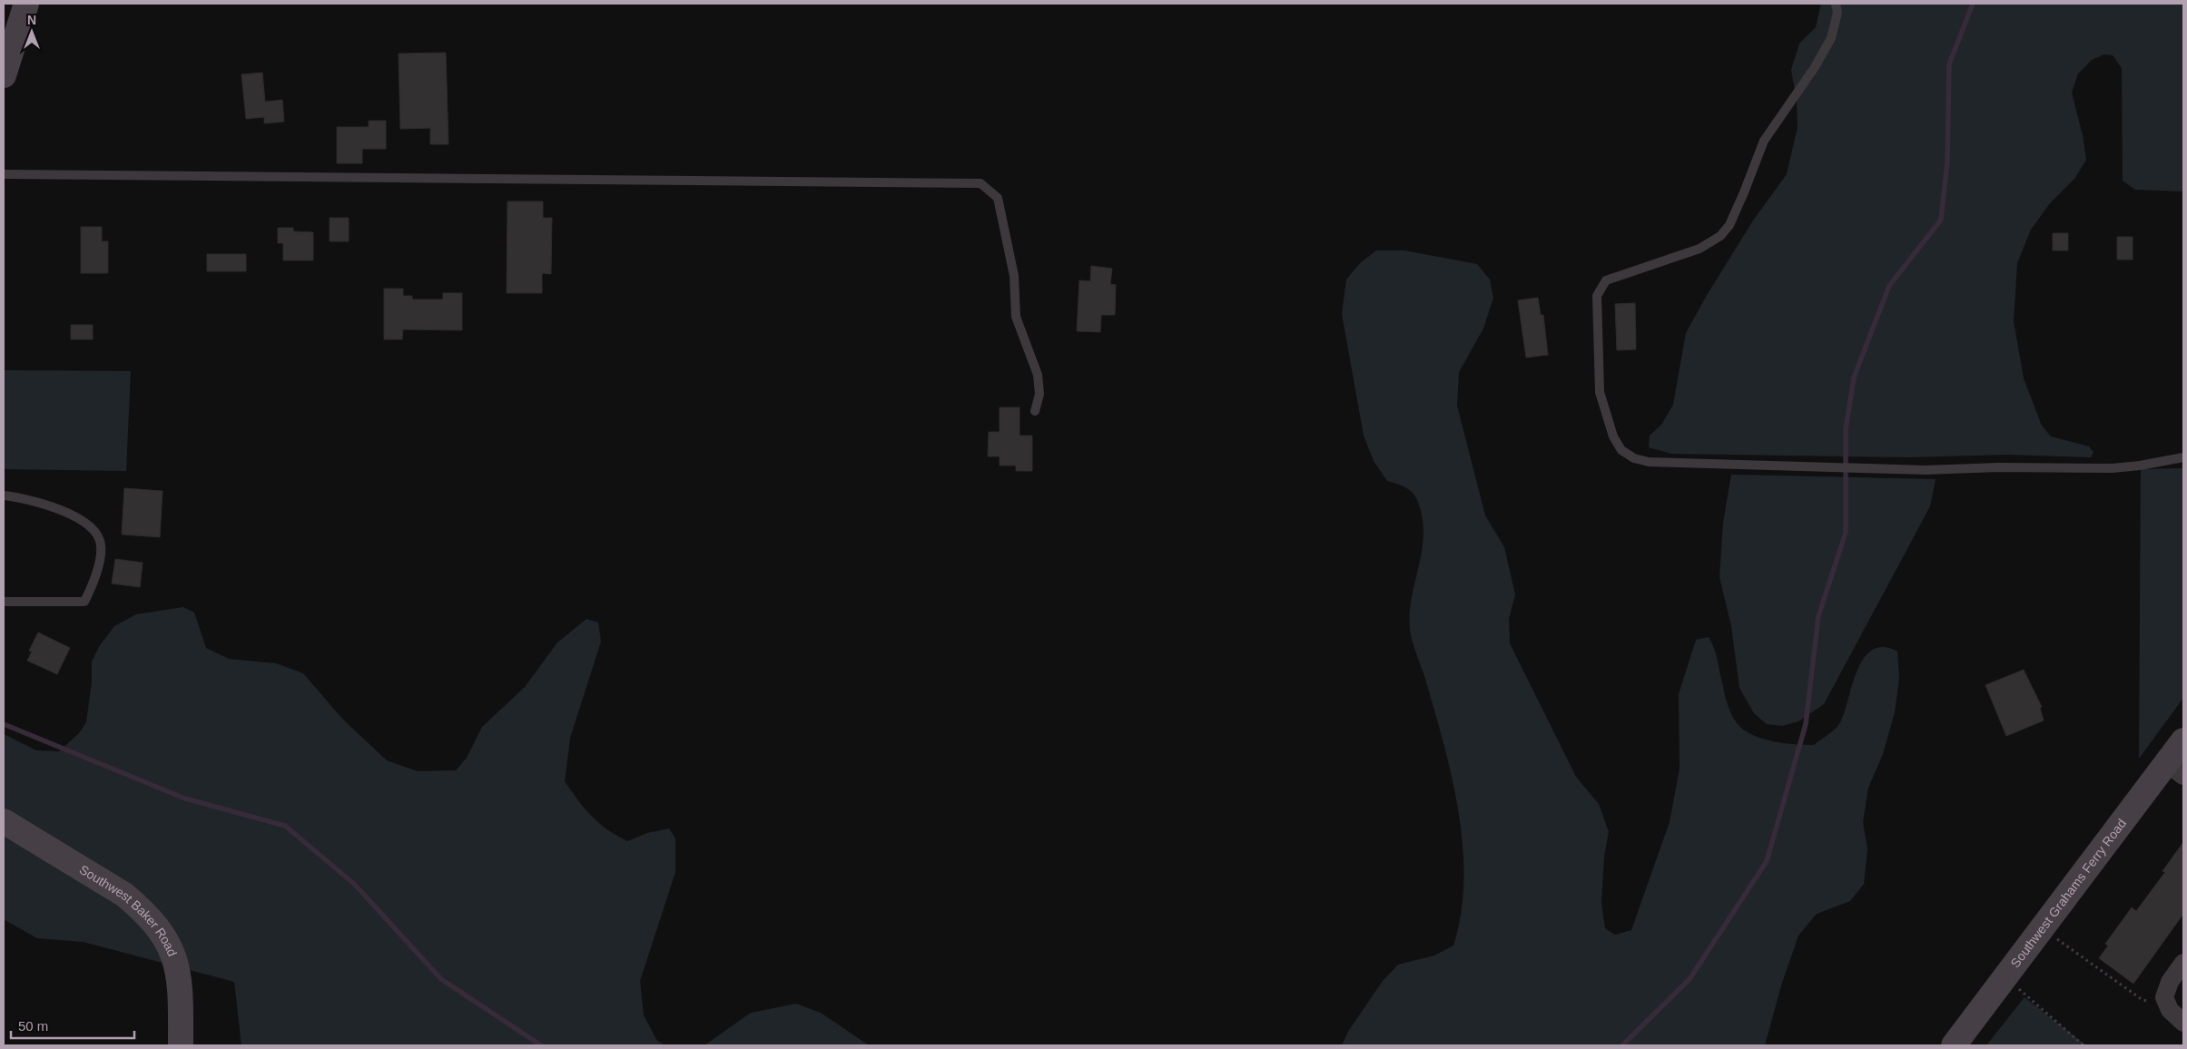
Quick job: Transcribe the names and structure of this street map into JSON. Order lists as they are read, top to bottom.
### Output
{
  "streets": {
    "main road": ["Southwest Grahams Ferry Road", "Southwest Baker Road"]
  },
  "scale_bar": "50 m",
  "north": "top"
}
